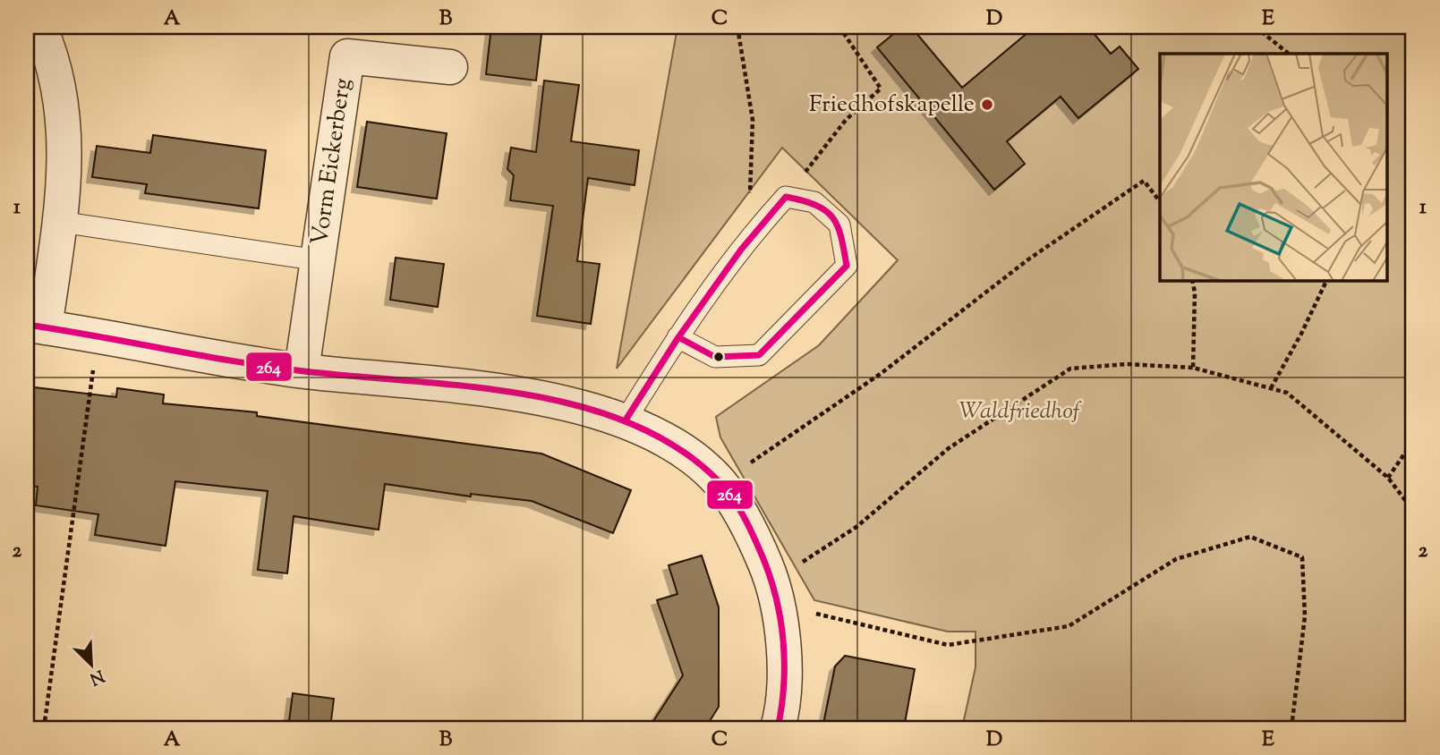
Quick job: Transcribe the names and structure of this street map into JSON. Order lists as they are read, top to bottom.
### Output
{
  "streets": {
    "street": ["Vorm Eickerberg"]
  },
  "parks": ["Waldfriedhof"],
  "places": ["Friedhofskapelle"],
  "lines": ["transit line 264"],
  "north": "bottom right",
  "grid": {
    "columns": [
      "A",
      "B",
      "C",
      "D",
      "E"
    ],
    "rows": ["1", "2"]
  }
}
